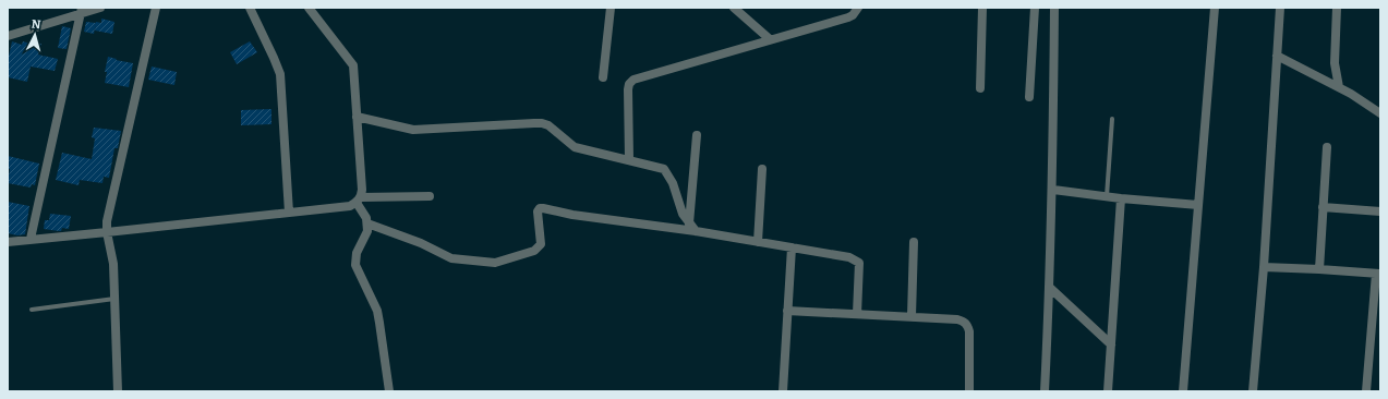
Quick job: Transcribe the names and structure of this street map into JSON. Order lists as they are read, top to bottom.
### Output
{
  "north": "top"
}
